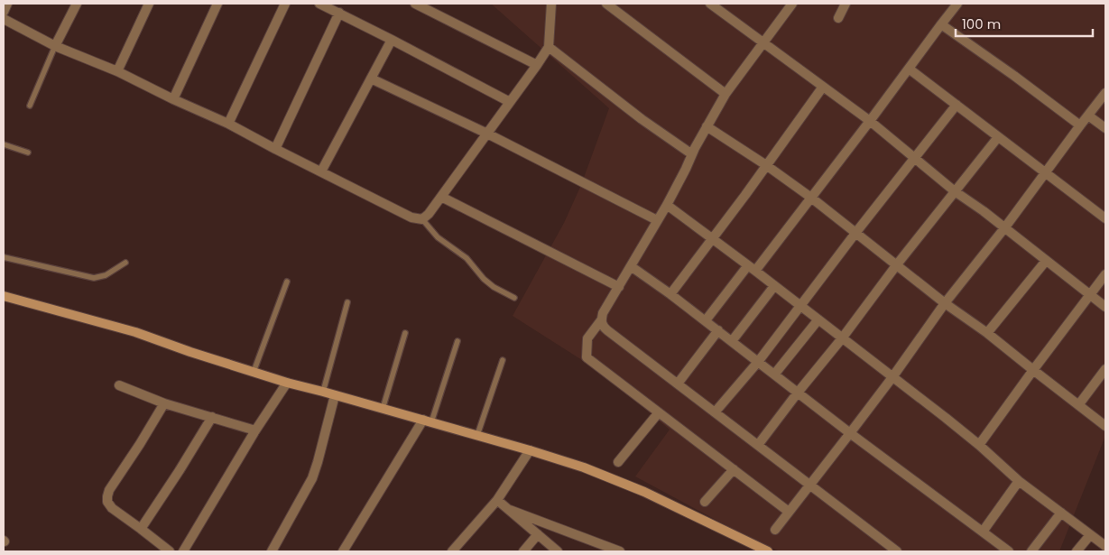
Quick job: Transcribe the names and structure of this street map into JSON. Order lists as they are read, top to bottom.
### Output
{
  "scale_bar": "100 m"
}
